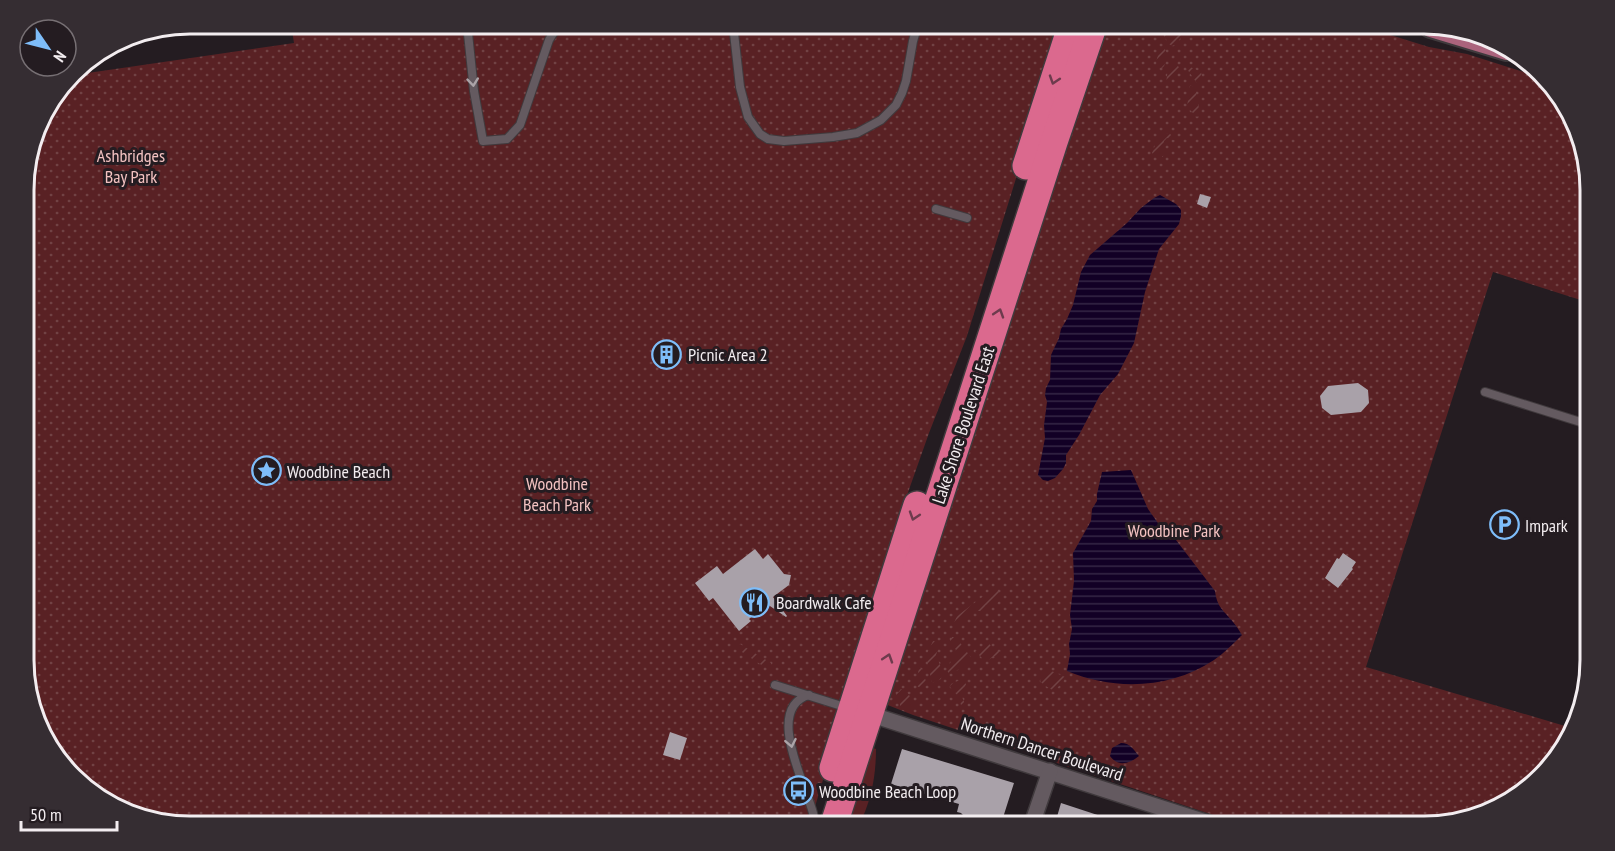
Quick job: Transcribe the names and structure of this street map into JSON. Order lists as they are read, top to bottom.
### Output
{
  "streets": {
    "highway": ["Lake Shore Boulevard East"],
    "street": ["Northern Dancer Boulevard"]
  },
  "crossings": [
    ["Lake Shore Boulevard East", "Northern Dancer Boulevard"]
  ],
  "parks": ["Ashbridges Bay Park", "Woodbine Beach Park", "Woodbine Park"],
  "places": {
    "building": ["Picnic Area 2"],
    "place": ["Woodbine Beach"],
    "parking": ["Impark"],
    "restaurant": ["Boardwalk Cafe"],
    "bus stop": ["Woodbine Beach Loop"]
  },
  "scale_bar": "50 m",
  "north": "bottom right"
}
